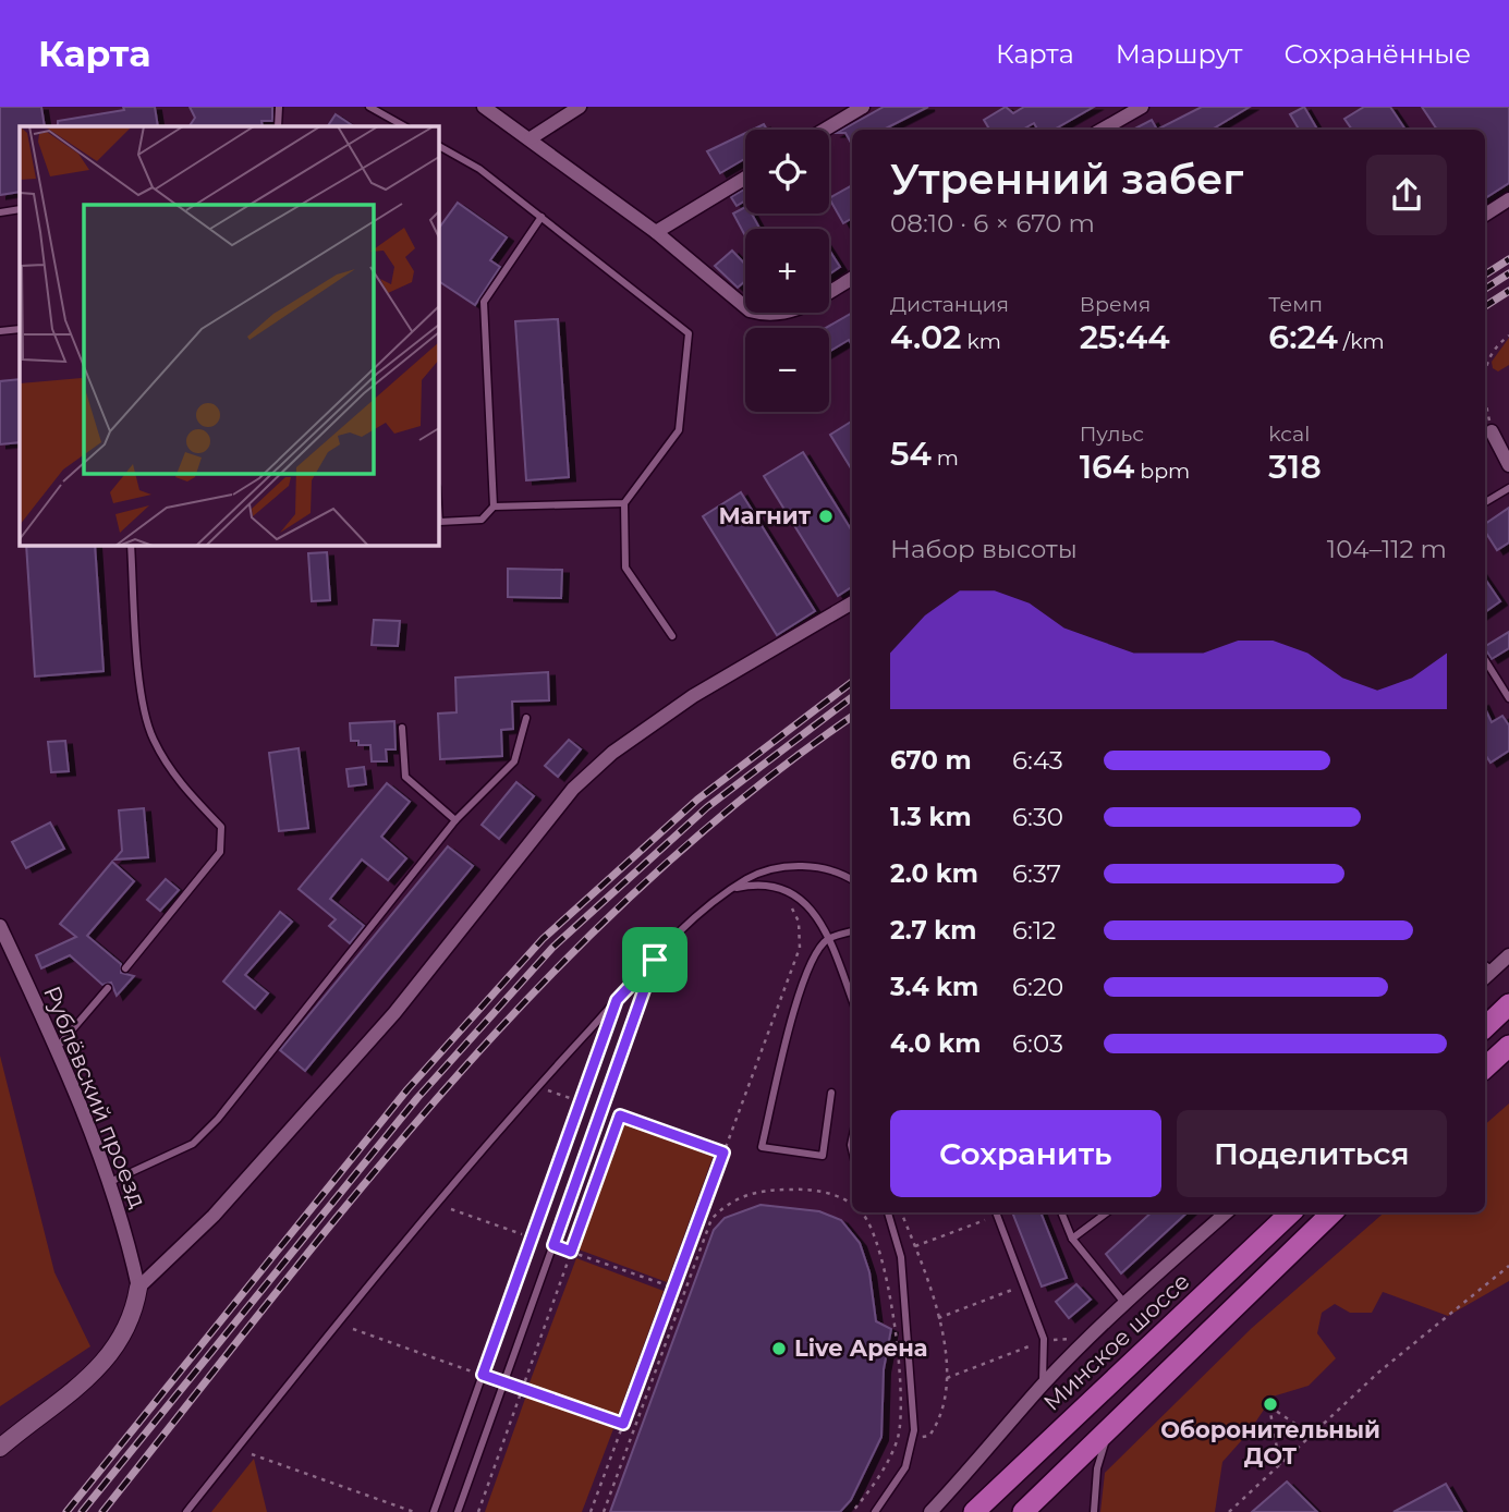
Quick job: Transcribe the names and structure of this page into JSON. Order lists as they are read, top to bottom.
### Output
{
  "streets": {
    "highway": ["Минское шоссе"],
    "street": ["Рублёвский проезд"]
  },
  "places": ["Магнит", "Live Арена", "Оборонительный ДОТ"],
  "page": {
    "header": "Карта",
    "nav": ["Карта", "Маршрут", "Сохранённые"],
    "map_buttons": ["+", "−"],
    "heading": ["Утренний забег", "08:10 · 6 × 670 m"],
    "stats": [
      ["Дистанция", "4.02 km"],
      ["Время", "25:44"],
      ["Темп", "6:24 /km"],
      ["54 m"],
      ["Пульс", "164 bpm"],
      ["kcal", "318"]
    ],
    "chart": ["Набор высоты", "104–112 m"],
    "list": [
      {
        "name": "670 m",
        "note": "6:43"
      },
      {
        "name": "1.3 km",
        "note": "6:30"
      },
      {
        "name": "2.0 km",
        "note": "6:37"
      },
      {
        "name": "2.7 km",
        "note": "6:12"
      },
      {
        "name": "3.4 km",
        "note": "6:20"
      },
      {
        "name": "4.0 km",
        "note": "6:03"
      }
    ],
    "buttons": ["Сохранить", "Поделиться"]
  }
}
